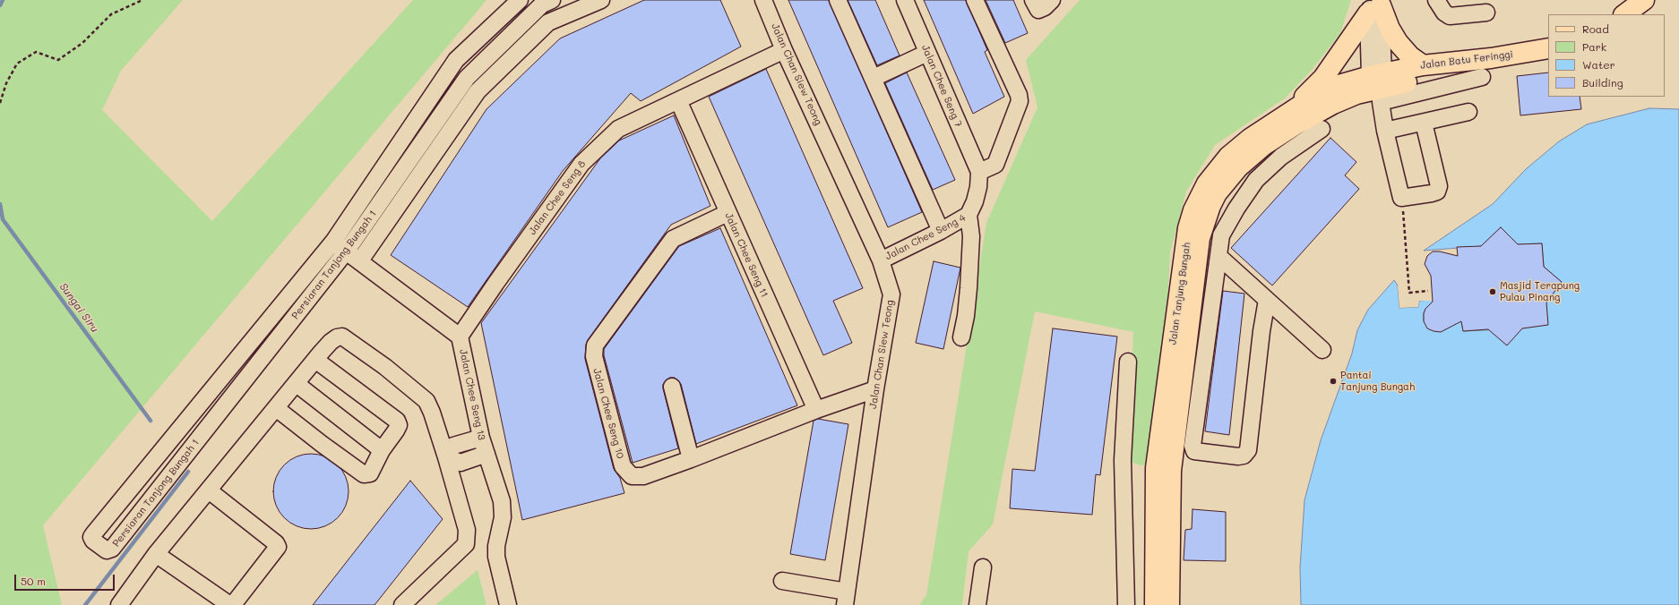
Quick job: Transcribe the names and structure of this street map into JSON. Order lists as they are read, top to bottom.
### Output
{
  "streets": {
    "main road": ["Jalan Batu Feringgi", "Jalan Tanjung Bungah"],
    "street": [
      "Jalan Chan Siew Teong",
      "Jalan Chee Seng 7",
      "Jalan Chee Seng 8",
      "Jalan Chee Seng 4",
      "Jalan Chee Seng 11",
      "Persiaran Tanjong Bungah 1",
      "Jalan Chee Seng 13",
      "Jalan Chee Seng 10"
    ]
  },
  "crossings": [
    ["Jalan Batu Feringgi", "Jalan Tanjung Bungah"],
    ["Jalan Chan Siew Teong", "Jalan Chee Seng 8"],
    ["Jalan Chan Siew Teong", "Jalan Chee Seng 4"],
    ["Jalan Chan Siew Teong", "Jalan Chee Seng 10"],
    ["Jalan Chee Seng 7", "Jalan Chee Seng 4"],
    ["Jalan Chee Seng 8", "Jalan Chee Seng 11"],
    ["Jalan Chee Seng 8", "Jalan Chee Seng 13"],
    ["Jalan Chee Seng 11", "Jalan Chee Seng 10"],
    ["Persiaran Tanjong Bungah 1", "Jalan Chee Seng 13"]
  ],
  "water": ["Sungai Siru"],
  "places": ["Masjid Terapung Pulau Pinang", "Pantai Tanjung Bungah"],
  "legend": [
    "Road",
    "Park",
    "Water",
    "Building"
  ],
  "scale_bar": "50 m"
}
